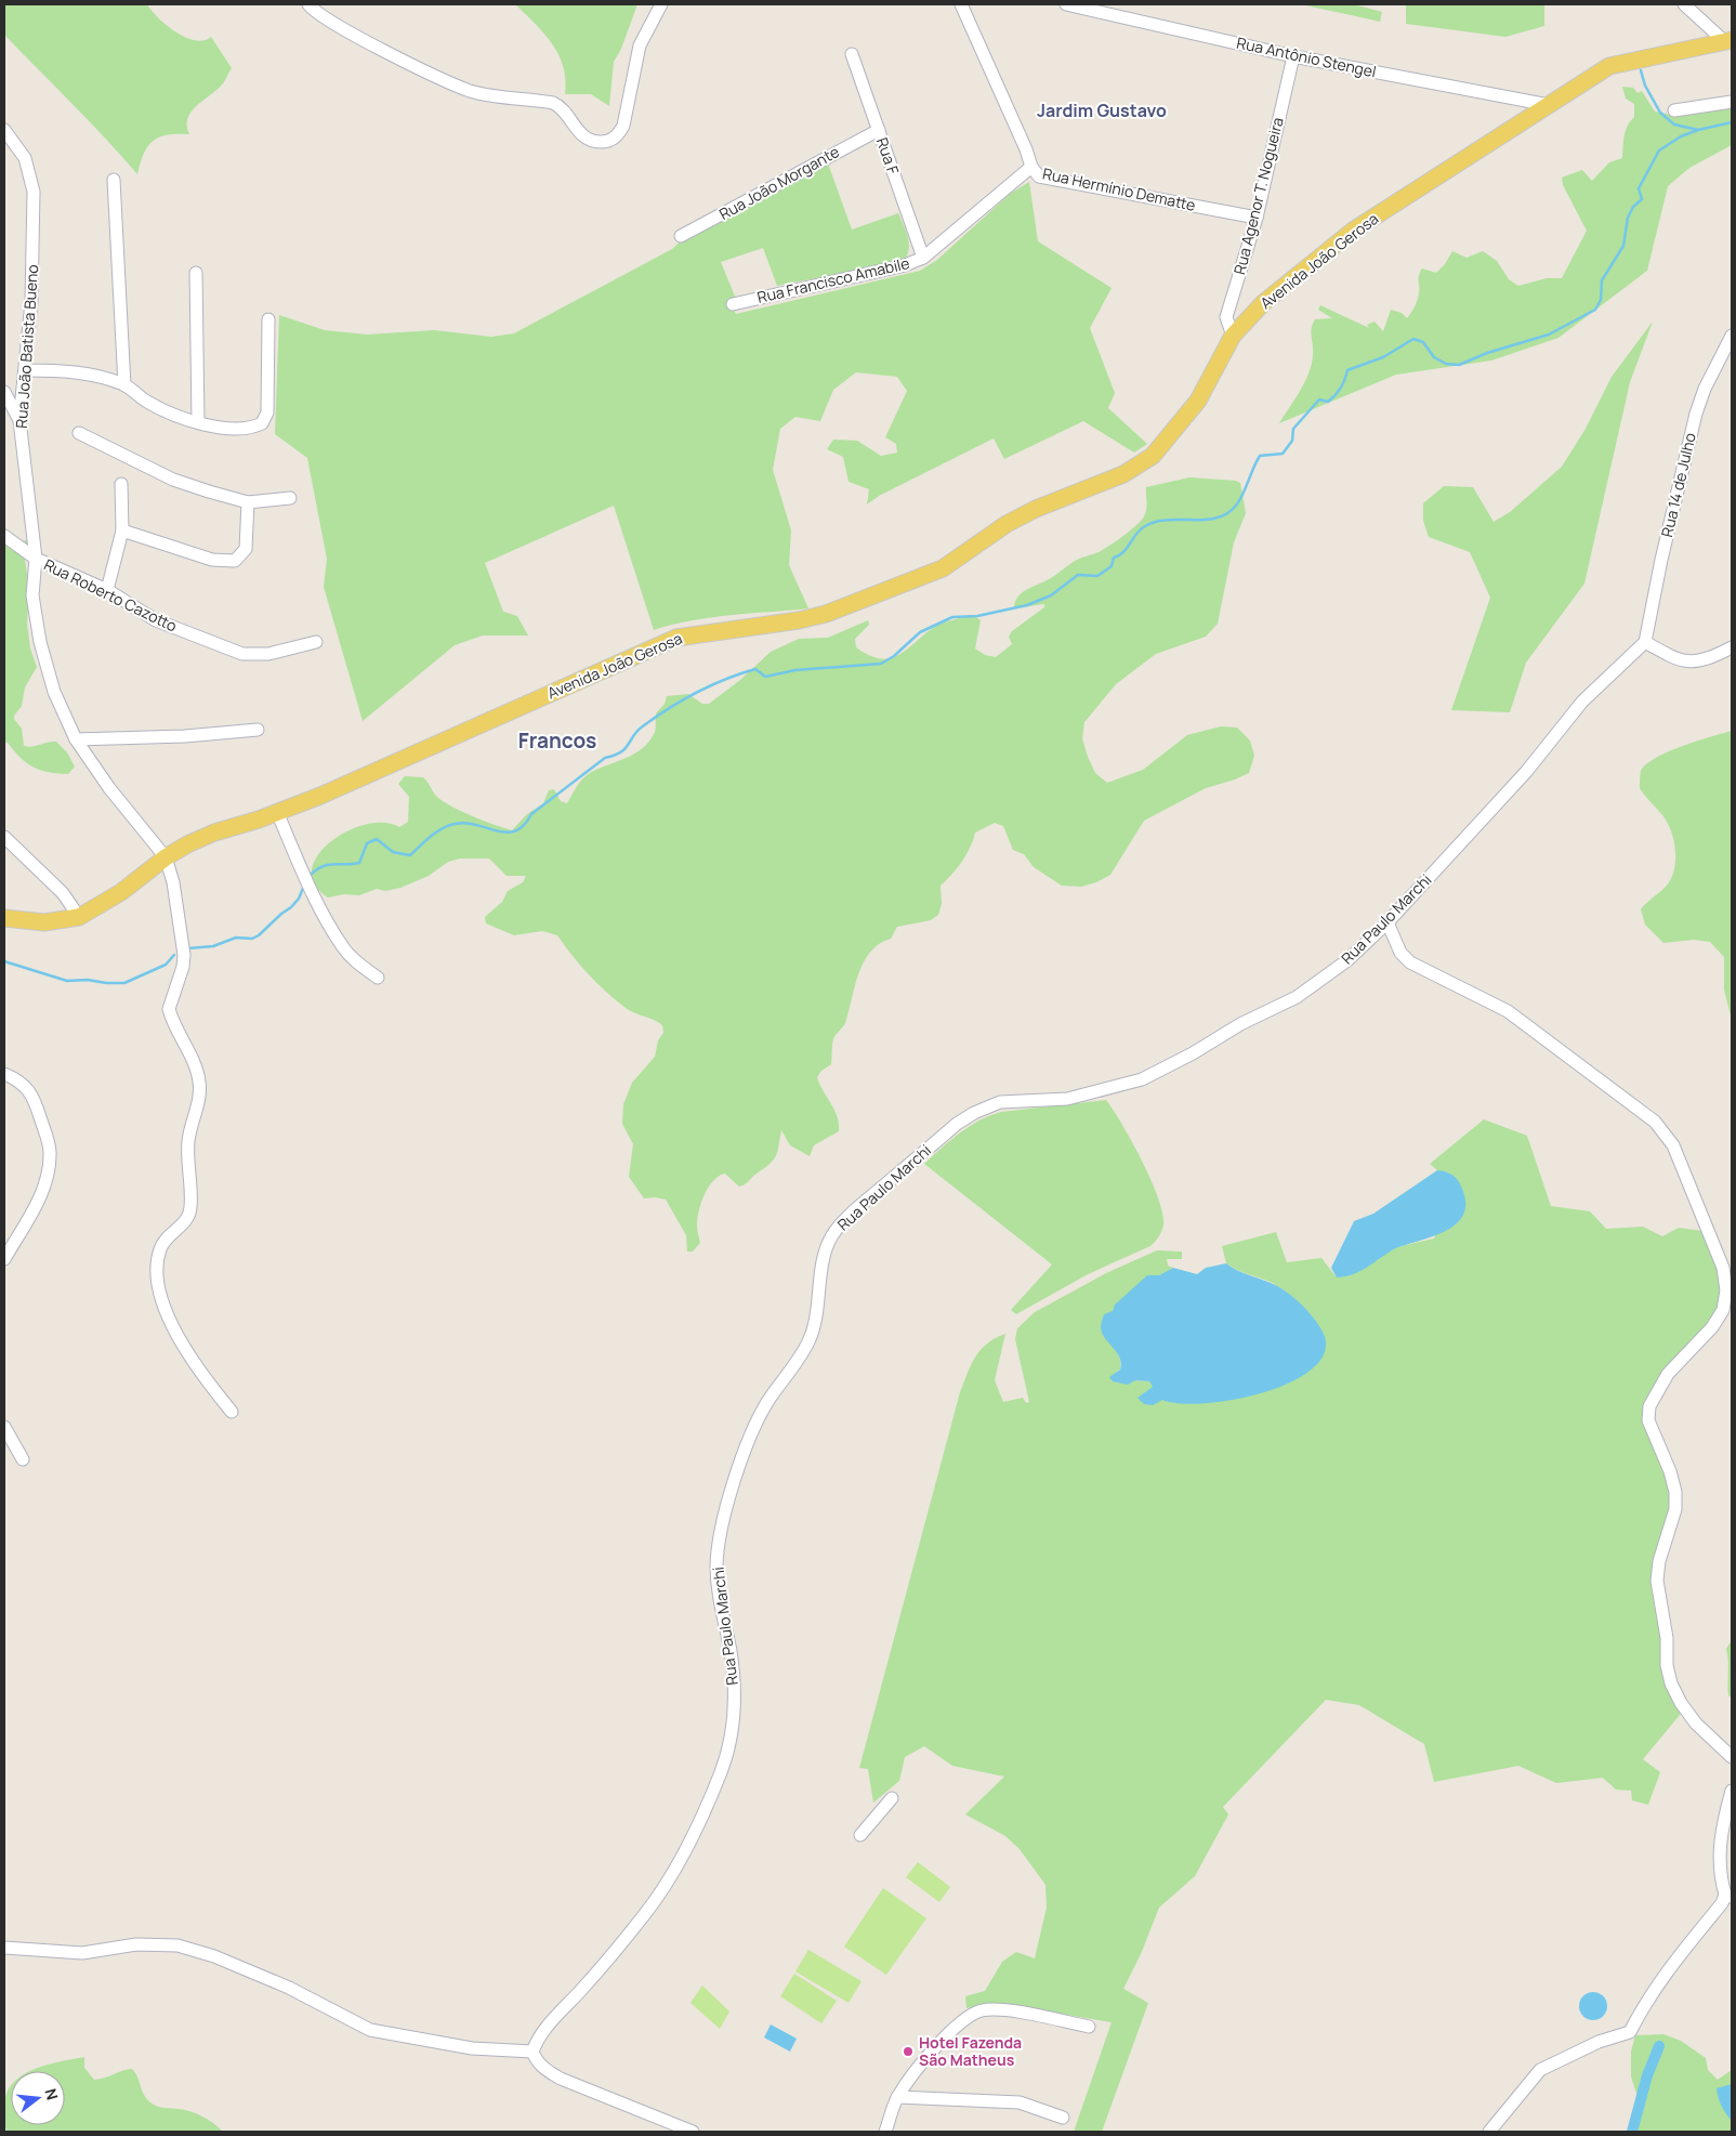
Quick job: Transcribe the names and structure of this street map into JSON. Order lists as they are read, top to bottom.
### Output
{
  "streets": {
    "main road": ["Avenida João Gerosa"],
    "street": [
      "Rua Antônio Stengel",
      "Rua F",
      "Rua João Morgante",
      "Rua Hermínio Dematte",
      "Rua Agenor T. Nogueira",
      "Rua Francisco Amabile",
      "Rua João Batista Bueno",
      "Rua 14 de Julho",
      "Rua Roberto Cazotto",
      "Rua Paulo Marchi"
    ]
  },
  "crossings": [
    ["Rua Antônio Stengel", "Rua Agenor T. Nogueira"],
    ["Rua Antônio Stengel", "Avenida João Gerosa"],
    ["Rua F", "Rua João Morgante"],
    ["Rua F", "Rua Francisco Amabile"],
    ["Rua Hermínio Dematte", "Rua Agenor T. Nogueira"],
    ["Rua Hermínio Dematte", "Rua Francisco Amabile"],
    ["Rua Agenor T. Nogueira", "Avenida João Gerosa"],
    ["Avenida João Gerosa", "Rua João Batista Bueno"],
    ["Rua João Batista Bueno", "Rua Roberto Cazotto"],
    ["Rua 14 de Julho", "Rua Paulo Marchi"]
  ],
  "districts": ["Jardim Gustavo", "Francos"],
  "places": ["Hotel Fazenda São Matheus"],
  "north": "right"
}
